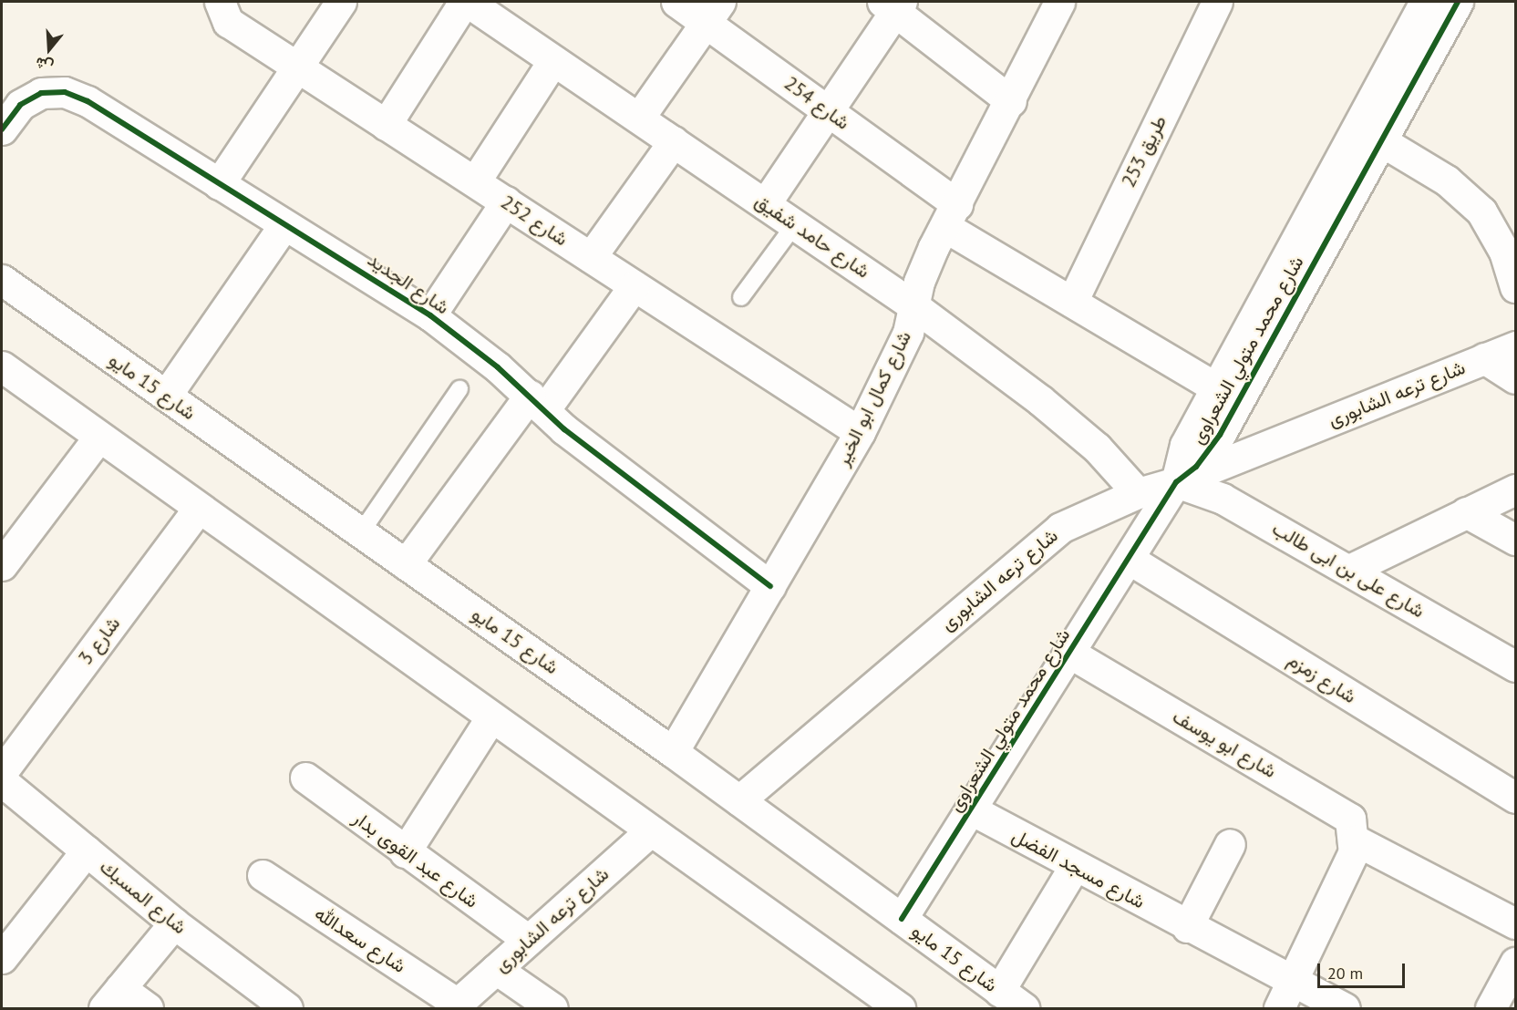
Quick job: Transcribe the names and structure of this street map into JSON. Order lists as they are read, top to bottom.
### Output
{
  "streets": {
    "street": [
      "شارع 254",
      "طريق 253",
      "شارع 252",
      "شارع حامد شفيق",
      "شارع الجديد",
      "شارع محمد متولي الشعراوى",
      "شارع 15 مايو",
      "شارع ترعه الشابورى",
      "شارع كمال ابو الخير",
      "شارع على بن ابى طالب",
      "شارع 3",
      "شارع زمزم",
      "شارع ابو يوسف",
      "شارع عبد القوى بدار",
      "شارع مسجد الفضل",
      "شارع المسبك",
      "شارع سعدالله"
    ]
  },
  "crossings": [
    ["شارع 254", "طريق 253"],
    ["شارع 254", "شارع محمد متولي الشعراوى"],
    ["شارع 254", "شارع كمال ابو الخير"],
    ["شارع 252", "شارع كمال ابو الخير"],
    ["شارع حامد شفيق", "شارع ترعه الشابورى"],
    ["شارع حامد شفيق", "شارع كمال ابو الخير"],
    ["شارع الجديد", "شارع كمال ابو الخير"],
    ["شارع محمد متولي الشعراوى", "شارع 15 مايو"],
    ["شارع محمد متولي الشعراوى", "شارع ترعه الشابورى"],
    ["شارع محمد متولي الشعراوى", "شارع على بن ابى طالب"],
    ["شارع محمد متولي الشعراوى", "شارع زمزم"],
    ["شارع محمد متولي الشعراوى", "شارع ابو يوسف"],
    ["شارع محمد متولي الشعراوى", "شارع مسجد الفضل"],
    ["شارع 15 مايو", "شارع ترعه الشابورى"],
    ["شارع 15 مايو", "شارع كمال ابو الخير"],
    ["شارع ترعه الشابورى", "شارع على بن ابى طالب"],
    ["شارع ترعه الشابورى", "شارع عبد القوى بدار"],
    ["شارع ترعه الشابورى", "شارع سعدالله"]
  ],
  "scale_bar": "20 m",
  "north": "bottom"
}
